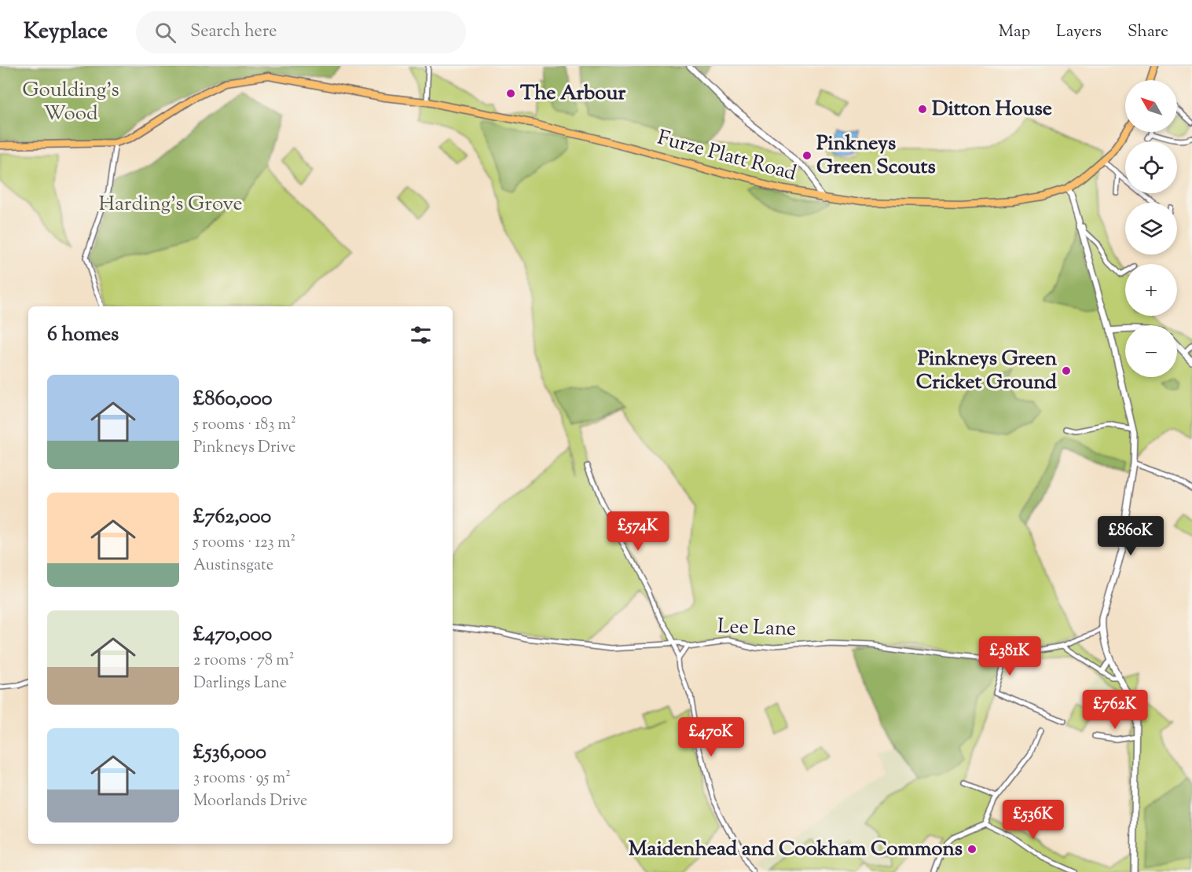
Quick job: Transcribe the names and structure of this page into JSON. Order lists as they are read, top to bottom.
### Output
{
  "streets": {
    "main road": ["Furze Platt Road"],
    "street": ["Lee Lane"]
  },
  "parks": ["Goulding's Wood", "Harding's Grove"],
  "places": [
    "The Arbour",
    "Ditton House",
    "Pinkneys Green Scouts",
    "Pinkneys Green Cricket Ground",
    "Maidenhead and Cookham Commons"
  ],
  "north": "top left",
  "page": {
    "header": "Keyplace",
    "search": "Search here",
    "nav": ["Map", "Layers", "Share"],
    "map_buttons": ["+", "−"],
    "heading": "6 homes",
    "list": [
      {
        "name": "£860,000",
        "note": "5 rooms · 183 m² · Pinkneys Drive"
      },
      {
        "name": "£762,000",
        "note": "5 rooms · 123 m² · Austinsgate"
      },
      {
        "name": "£470,000",
        "note": "2 rooms · 78 m² · Darlings Lane"
      },
      {
        "name": "£536,000",
        "note": "3 rooms · 95 m² · Moorlands Drive"
      }
    ],
    "price": [
      "£574K",
      "£860K",
      "£381K",
      "£762K",
      "£470K",
      "£536K"
    ]
  }
}
